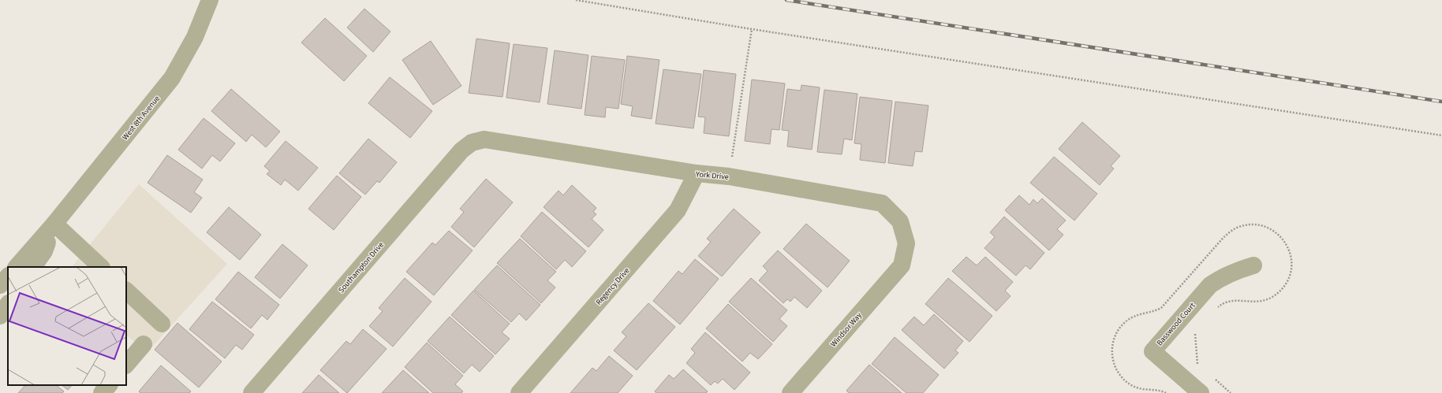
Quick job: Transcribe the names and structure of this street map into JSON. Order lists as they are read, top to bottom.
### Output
{
  "streets": {
    "street": [
      "West 8th Avenue",
      "York Drive",
      "Southampton Drive",
      "Regency Drive",
      "Basswood Court",
      "Windsor Way"
    ]
  },
  "crossings": [
    ["York Drive", "Southampton Drive"],
    ["York Drive", "Regency Drive"],
    ["York Drive", "Windsor Way"]
  ]
}
